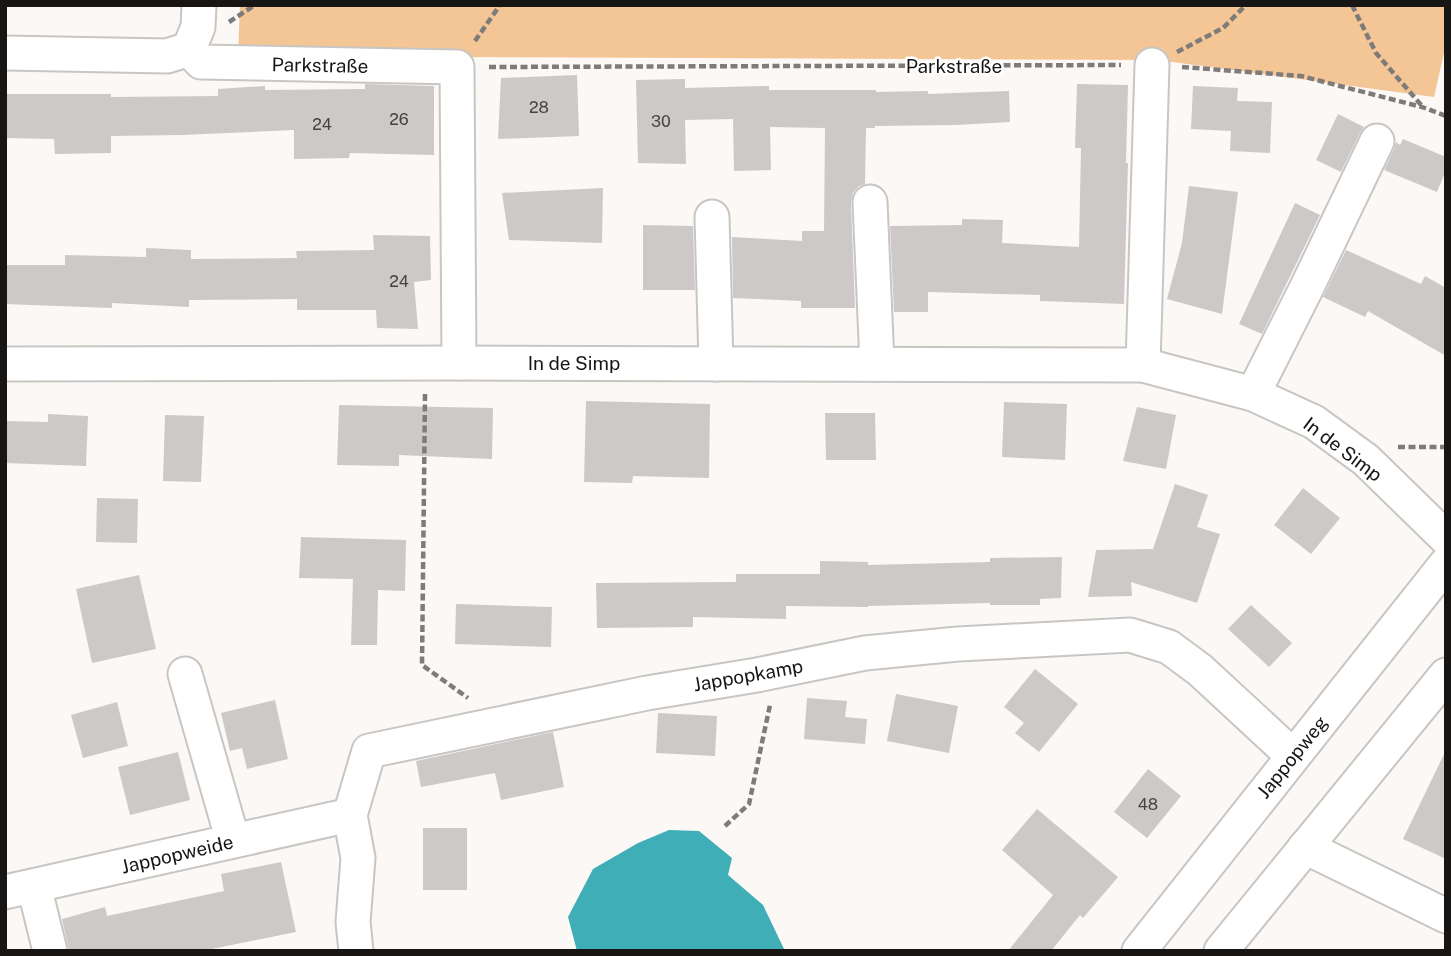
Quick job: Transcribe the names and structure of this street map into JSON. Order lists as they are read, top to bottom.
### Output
{
  "streets": {
    "street": [
      "Parkstraße",
      "In de Simp",
      "Jappopkamp",
      "Jappopweg",
      "Jappopweide"
    ]
  },
  "crossings": [
    ["Jappopkamp", "Jappopweg"],
    ["Jappopkamp", "Jappopweide"]
  ],
  "house_numbers": [
    "28",
    "26",
    "30",
    "24",
    "24",
    "48"
  ]
}
